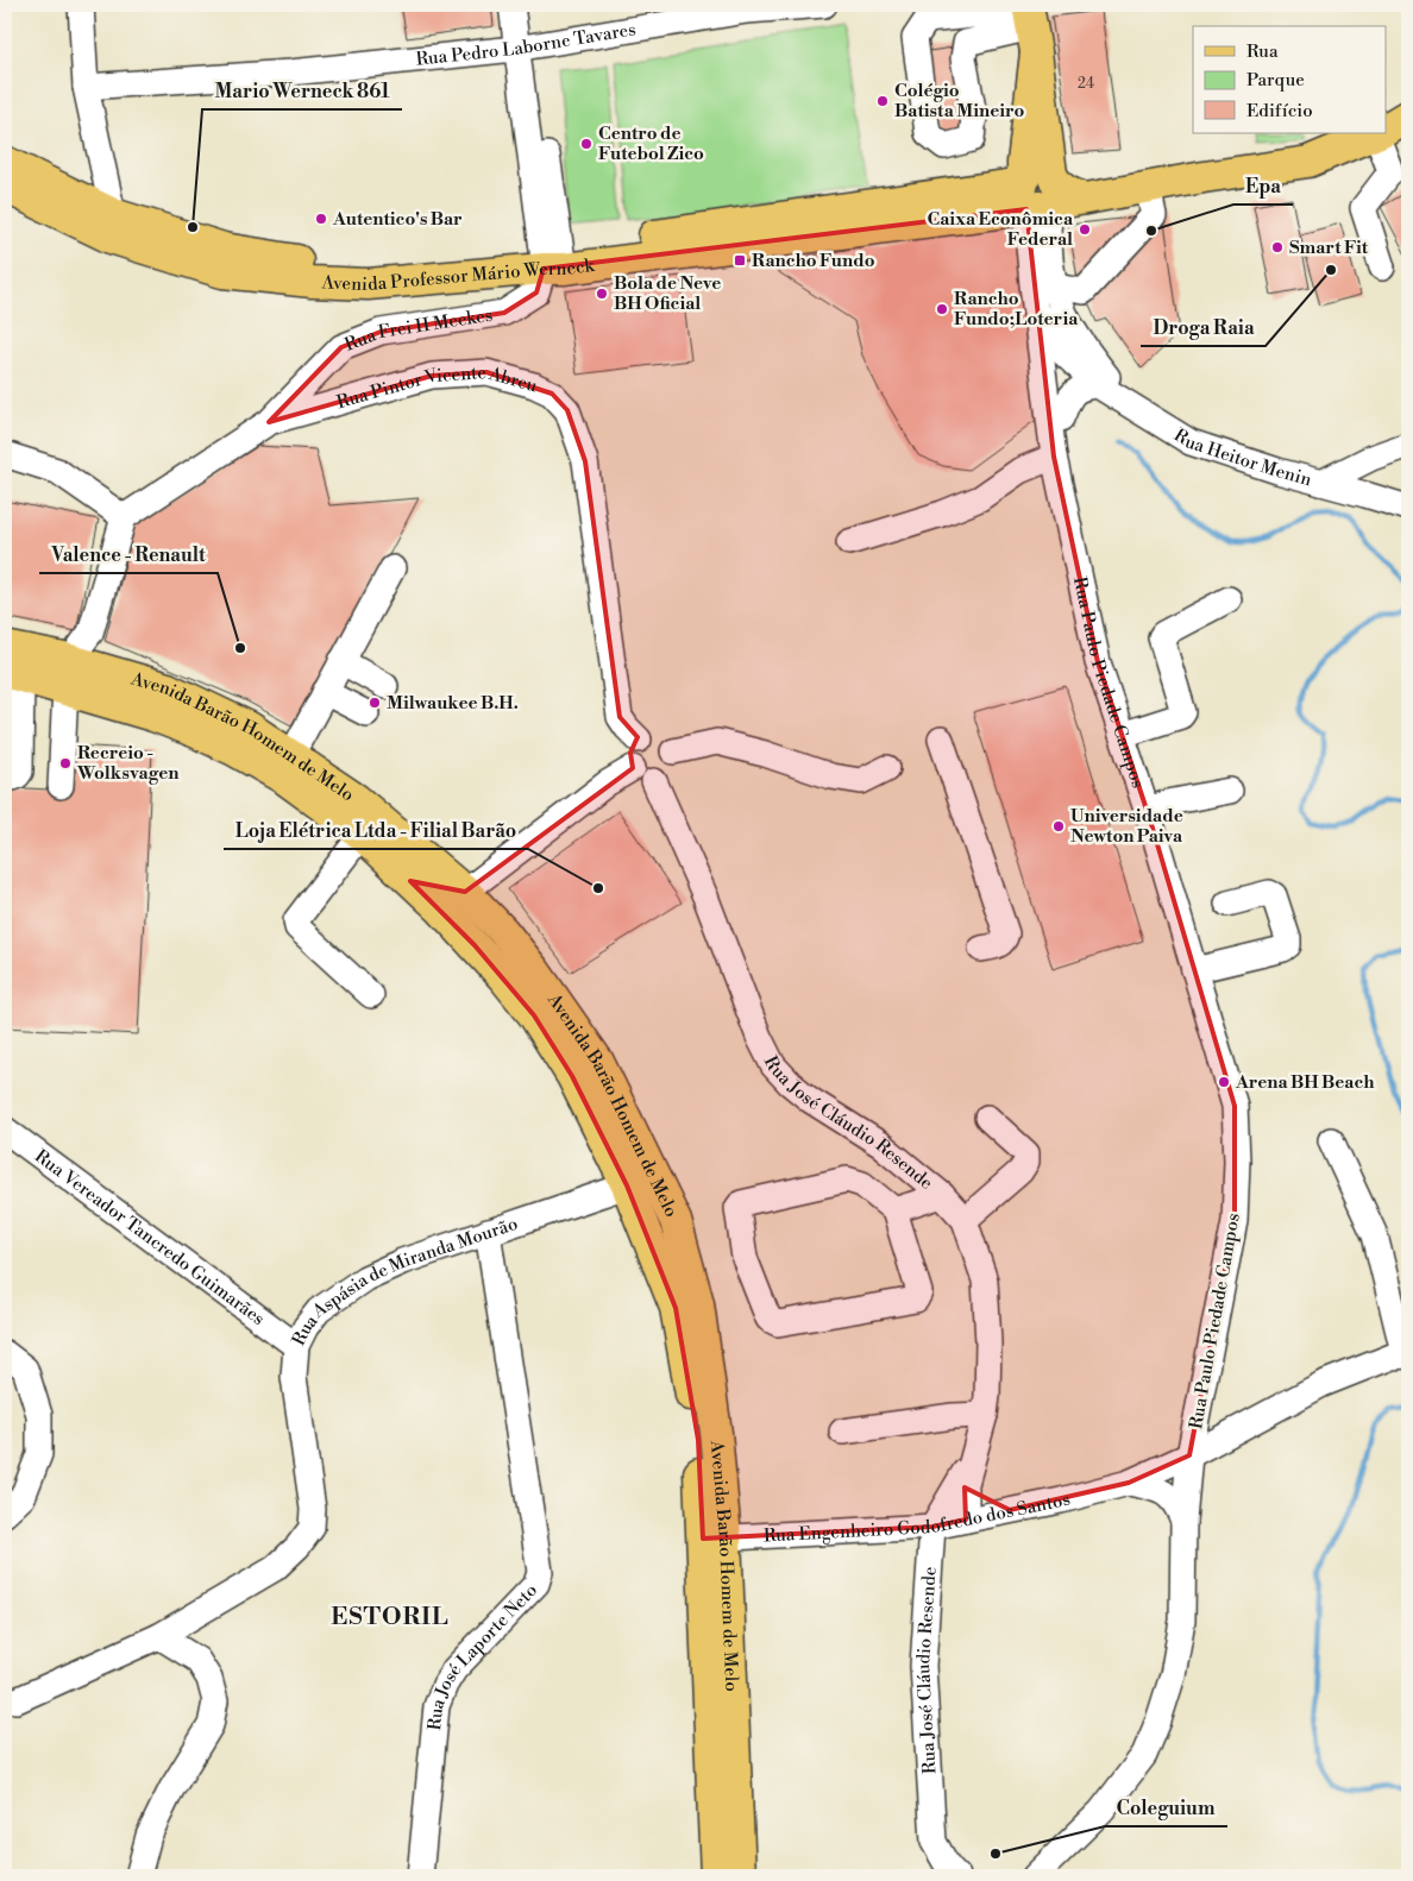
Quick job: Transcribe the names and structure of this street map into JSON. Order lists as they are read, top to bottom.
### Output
{
  "streets": {
    "main road": ["Avenida Professor Mário Werneck", "Avenida Barão Homem de Melo"],
    "street": [
      "Rua Pedro Laborne Tavares",
      "Rua Frei H Meekes",
      "Rua Pintor Vicente Abreu",
      "Rua Heitor Menin",
      "Rua Paulo Piedade Campos",
      "Rua José Cláudio Resende",
      "Rua Vereador Tancredo Guimarães",
      "Rua Aspásia de Miranda Mourão",
      "Rua Engenheiro Godofredo dos Santos",
      "Rua José Laporte Neto"
    ]
  },
  "crossings": [
    ["Avenida Professor Mário Werneck", "Rua Frei H Meekes"],
    ["Avenida Professor Mário Werneck", "Rua Heitor Menin"],
    ["Avenida Professor Mário Werneck", "Rua Paulo Piedade Campos"],
    ["Rua Frei H Meekes", "Rua Pintor Vicente Abreu"],
    ["Rua Pintor Vicente Abreu", "Rua José Cláudio Resende"],
    ["Rua Heitor Menin", "Rua Paulo Piedade Campos"],
    ["Rua Paulo Piedade Campos", "Rua Engenheiro Godofredo dos Santos"],
    ["Avenida Barão Homem de Melo", "Rua Aspásia de Miranda Mourão"],
    ["Avenida Barão Homem de Melo", "Rua Engenheiro Godofredo dos Santos"],
    ["Rua José Cláudio Resende", "Rua Engenheiro Godofredo dos Santos"],
    ["Rua Vereador Tancredo Guimarães", "Rua Aspásia de Miranda Mourão"],
    ["Rua Aspásia de Miranda Mourão", "Rua José Laporte Neto"]
  ],
  "districts": ["ESTORIL"],
  "places": {
    "other": [
      "Colégio Batista Mineiro",
      "Centro de Futebol Zico",
      "Autentico's Bar",
      "Mario Werneck 861",
      "Caixa Econômica Federal",
      "Epa",
      "Smart Fit",
      "Droga Raia",
      "Bola de Neve BH Oficial",
      "Rancho Fundo;Loteria",
      "Valence - Renault",
      "Milwaukee B.H.",
      "Recreio - Wolksvagen",
      "Universidade Newton Paiva",
      "Loja Elétrica Ltda - Filial Barão",
      "Arena BH Beach",
      "Coleguium"
    ],
    "transit": ["Rancho Fundo"]
  },
  "house_numbers": ["24"],
  "legend": ["Rua", "Parque", "Edifício"]
}
